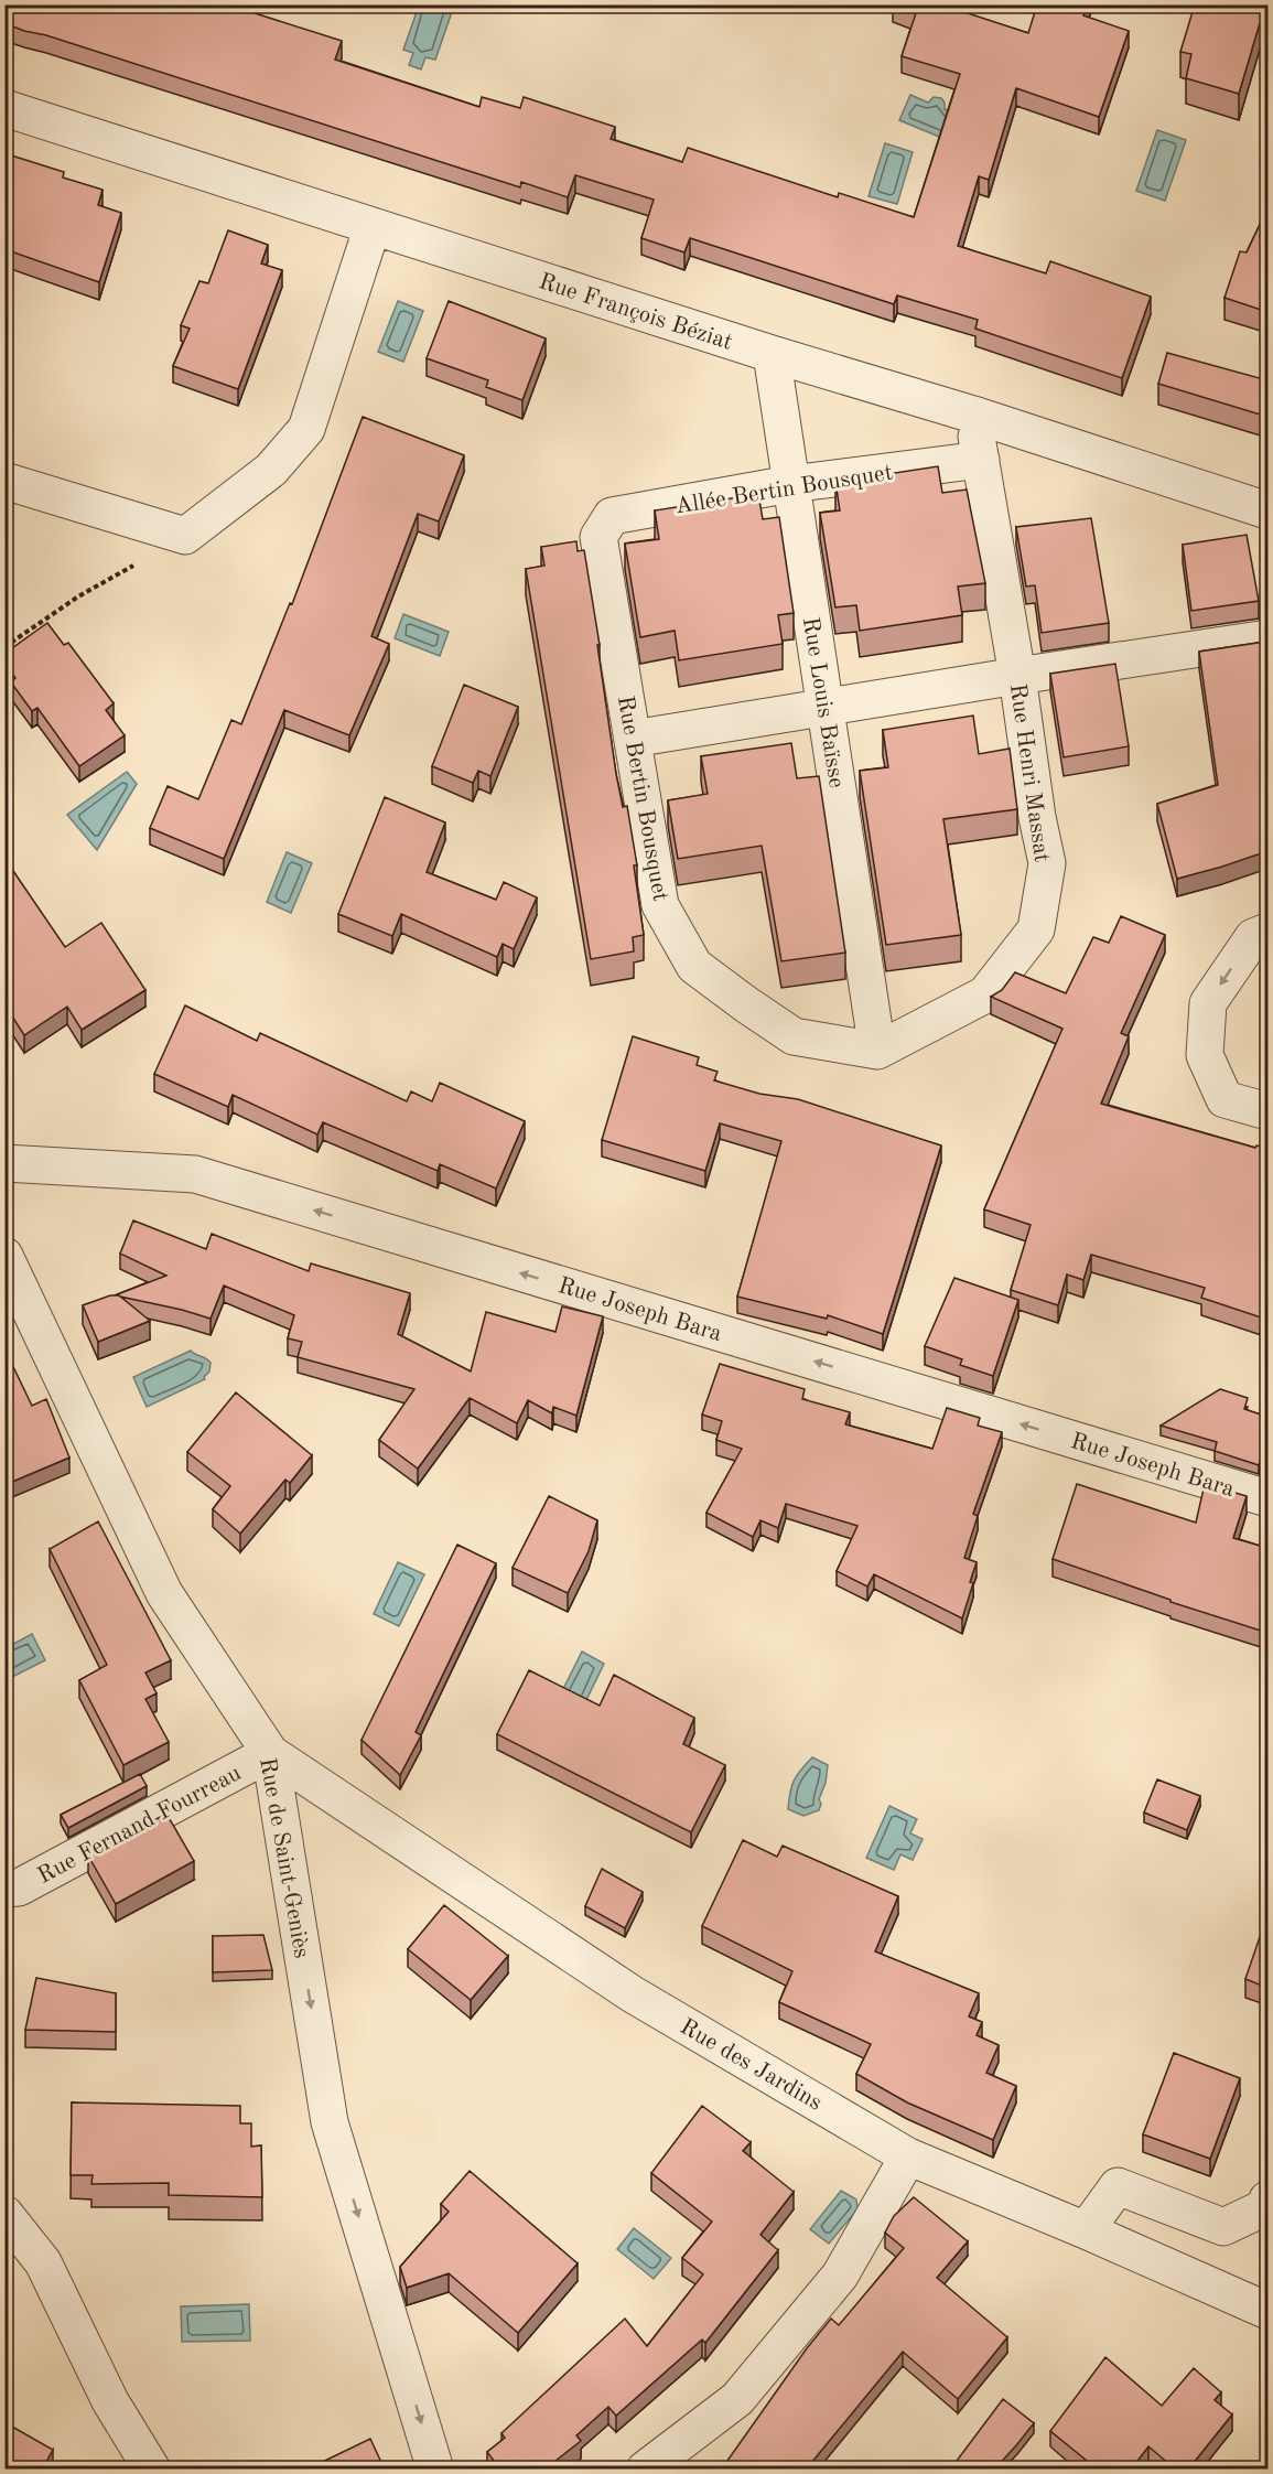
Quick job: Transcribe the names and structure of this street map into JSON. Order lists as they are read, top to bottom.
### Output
{
  "streets": {
    "street": [
      "Rue François Béziat",
      "Allée Bertin Bousquet",
      "Rue Louis Baïsse",
      "Rue Henri Massat",
      "Rue Bertin Bousquet",
      "Rue Joseph Bara",
      "Rue Fernand Fourreau",
      "Rue de Saint-Geniès",
      "Rue des Jardins"
    ]
  },
  "crossings": [
    ["Rue François Béziat", "Rue Louis Baïsse"],
    ["Rue François Béziat", "Rue Henri Massat"],
    ["Allée Bertin Bousquet", "Rue Louis Baïsse"],
    ["Allée Bertin Bousquet", "Rue Henri Massat"],
    ["Allée Bertin Bousquet", "Rue Bertin Bousquet"],
    ["Rue Louis Baïsse", "Rue Henri Massat"],
    ["Rue Louis Baïsse", "Rue Bertin Bousquet"],
    ["Rue Henri Massat", "Rue Bertin Bousquet"],
    ["Rue Fernand Fourreau", "Rue de Saint-Geniès"],
    ["Rue Fernand Fourreau", "Rue des Jardins"],
    ["Rue de Saint-Geniès", "Rue des Jardins"]
  ],
  "one_way": ["Rue Joseph Bara"]
}
